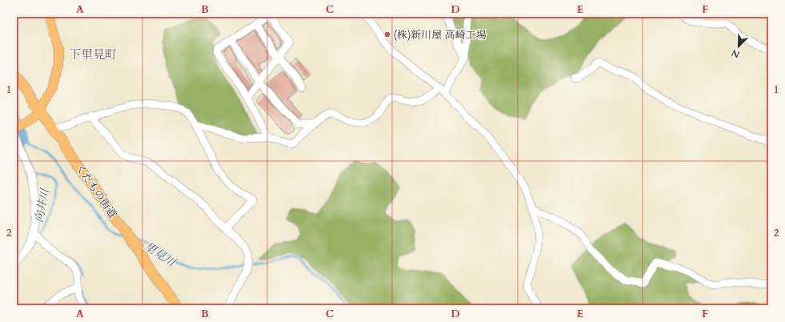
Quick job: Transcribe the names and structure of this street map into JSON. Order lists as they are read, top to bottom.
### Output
{
  "streets": {
    "highway": ["くだもの街道"]
  },
  "districts": ["下里見町"],
  "water": ["向井川", "里見川"],
  "places": ["(株)新川屋 高崎工場"],
  "north": "bottom left",
  "grid": {
    "columns": [
      "A",
      "B",
      "C",
      "D",
      "E",
      "F"
    ],
    "rows": ["1", "2"]
  }
}
